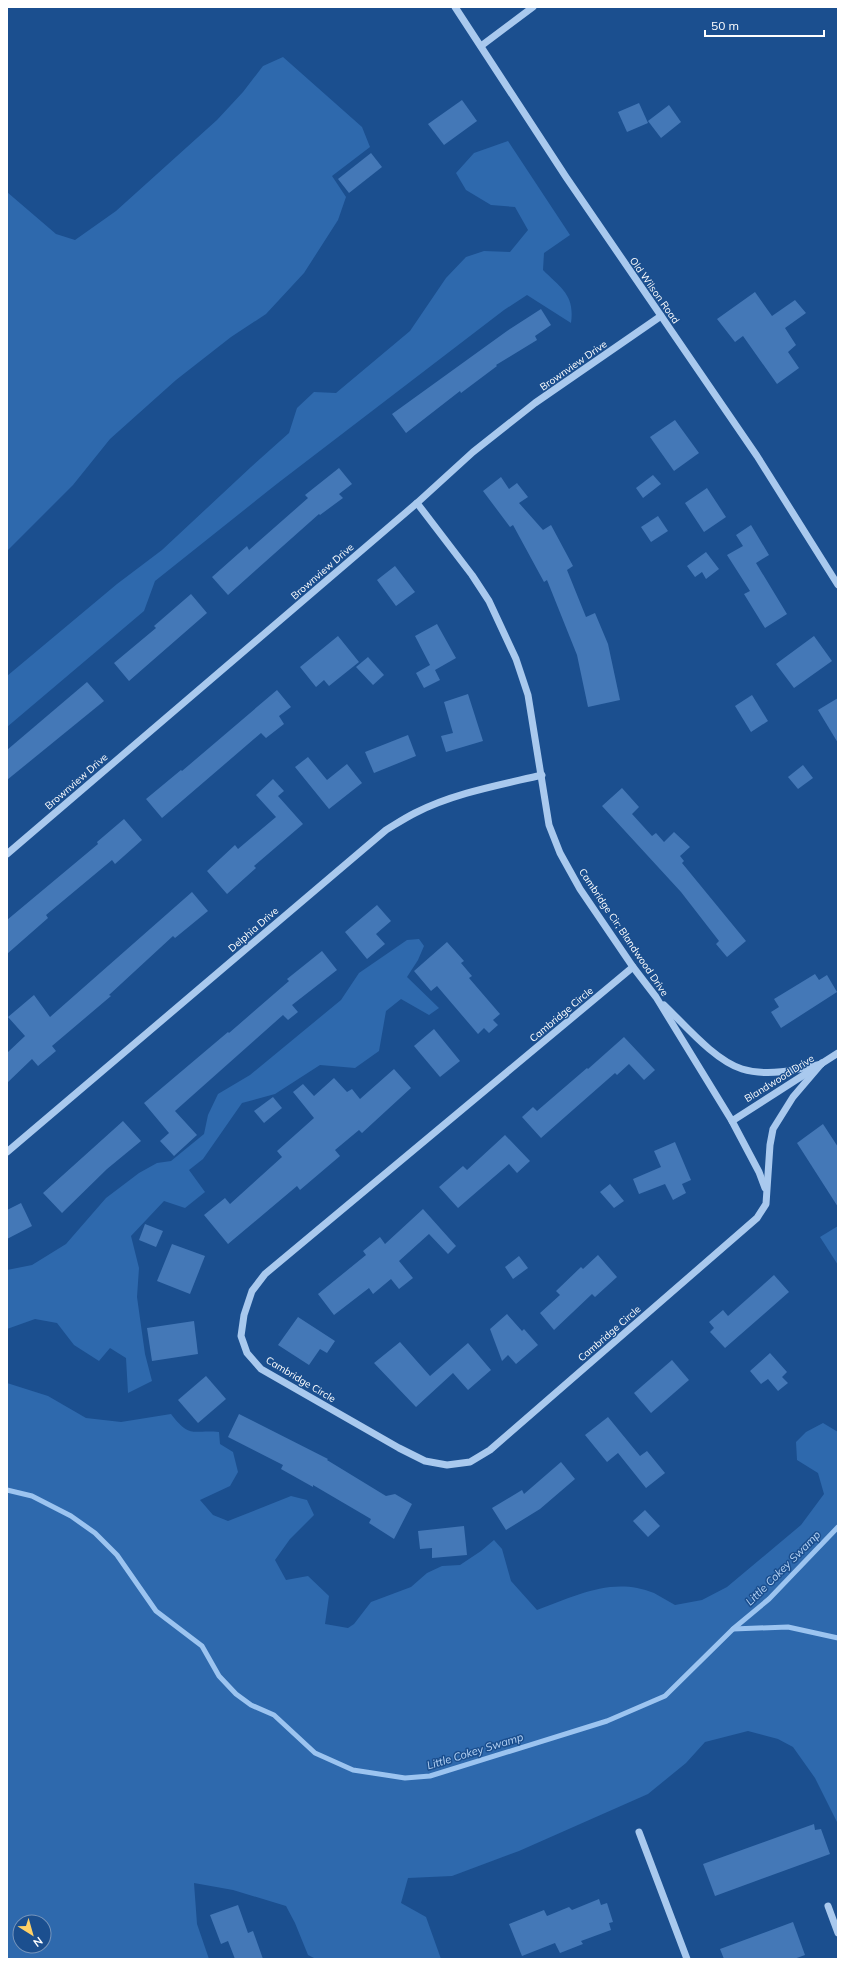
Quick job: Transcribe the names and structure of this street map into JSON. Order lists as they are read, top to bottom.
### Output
{
  "streets": {
    "street": [
      "Old Wilson Road",
      "Brownview Drive",
      "Delphia Drive",
      "Cambridge Cir; Blandwood Drive",
      "Cambridge Circle",
      "Blandwood Drive"
    ]
  },
  "crossings": [
    ["Old Wilson Road", "Brownview Drive"],
    ["Brownview Drive", "Cambridge Cir; Blandwood Drive"],
    ["Delphia Drive", "Cambridge Cir; Blandwood Drive"],
    ["Cambridge Cir; Blandwood Drive", "Cambridge Circle"],
    ["Cambridge Cir; Blandwood Drive", "Blandwood Drive"],
    ["Cambridge Circle", "Blandwood Drive"]
  ],
  "water": ["Little Cokey Swamp"],
  "scale_bar": "50 m",
  "north": "bottom right"
}
